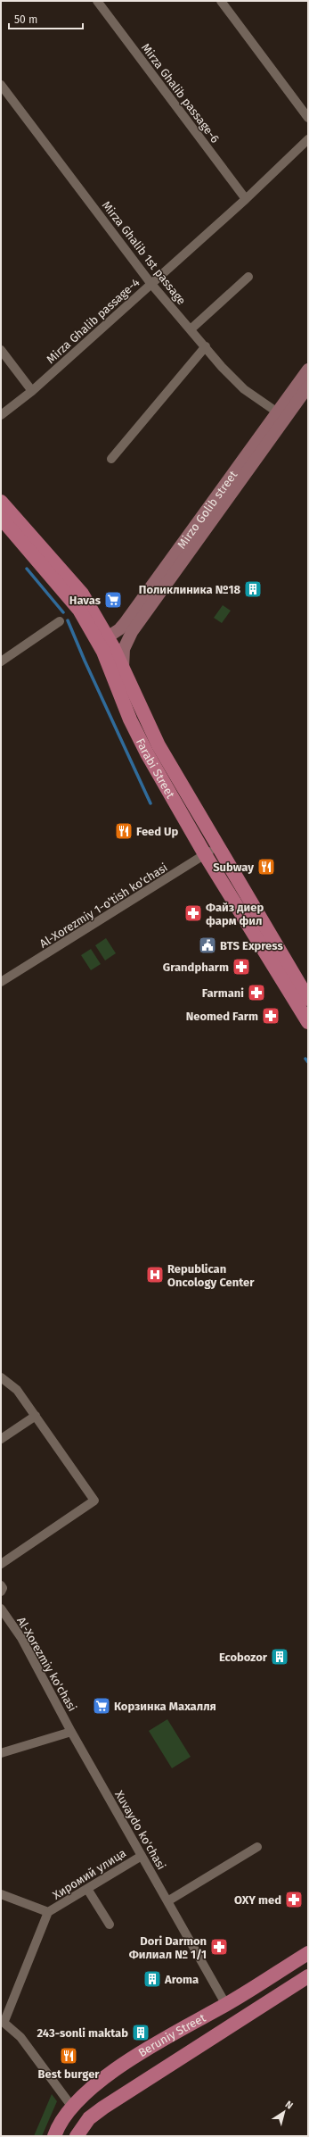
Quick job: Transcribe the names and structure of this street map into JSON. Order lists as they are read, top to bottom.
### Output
{
  "streets": {
    "main road": ["Mirzo Golib street", "Farabi Street", "Beruniy Street"],
    "street": [
      "Mirza Ghalib passage-6",
      "Mirza Ghalib 1st passage",
      "Mirza Ghalib passage-4",
      "Al-Xorezmiy 1-o'tish ko'chasi",
      "Al-Xorezmiy ko'chasi",
      "Xuvaydo ko'chasi",
      "Хиромий улица"
    ]
  },
  "crossings": [
    ["Mirza Ghalib passage-6", "Mirza Ghalib passage-4"],
    ["Mirza Ghalib 1st passage", "Mirza Ghalib passage-4"],
    ["Mirza Ghalib 1st passage", "Mirzo Golib street"],
    ["Mirzo Golib street", "Farabi Street"],
    ["Farabi Street", "Al-Xorezmiy 1-o'tish ko'chasi"],
    ["Al-Xorezmiy ko'chasi", "Xuvaydo ko'chasi"],
    ["Xuvaydo ko'chasi", "Хиромий улица"],
    ["Xuvaydo ko'chasi", "Beruniy Street"],
    ["Хиромий улица", "Beruniy Street"]
  ],
  "places": {
    "building": [
      "Поликлиника №18",
      "Ecobozor",
      "Aroma",
      "243-sonli maktab"
    ],
    "supermarket": ["Havas", "Корзинка Махалля"],
    "restaurant": ["Feed Up", "Subway", "Best burger"],
    "pharmacy": [
      "Файз диер фарм фил",
      "Grandpharm",
      "Farmani",
      "Neomed Farm",
      "OXY med",
      "Dori Darmon Филиал № 1/1"
    ],
    "public building": ["BTS Express"],
    "hospital": ["Republican Oncology Center"]
  },
  "scale_bar": "50 m",
  "north": "top right"
}
